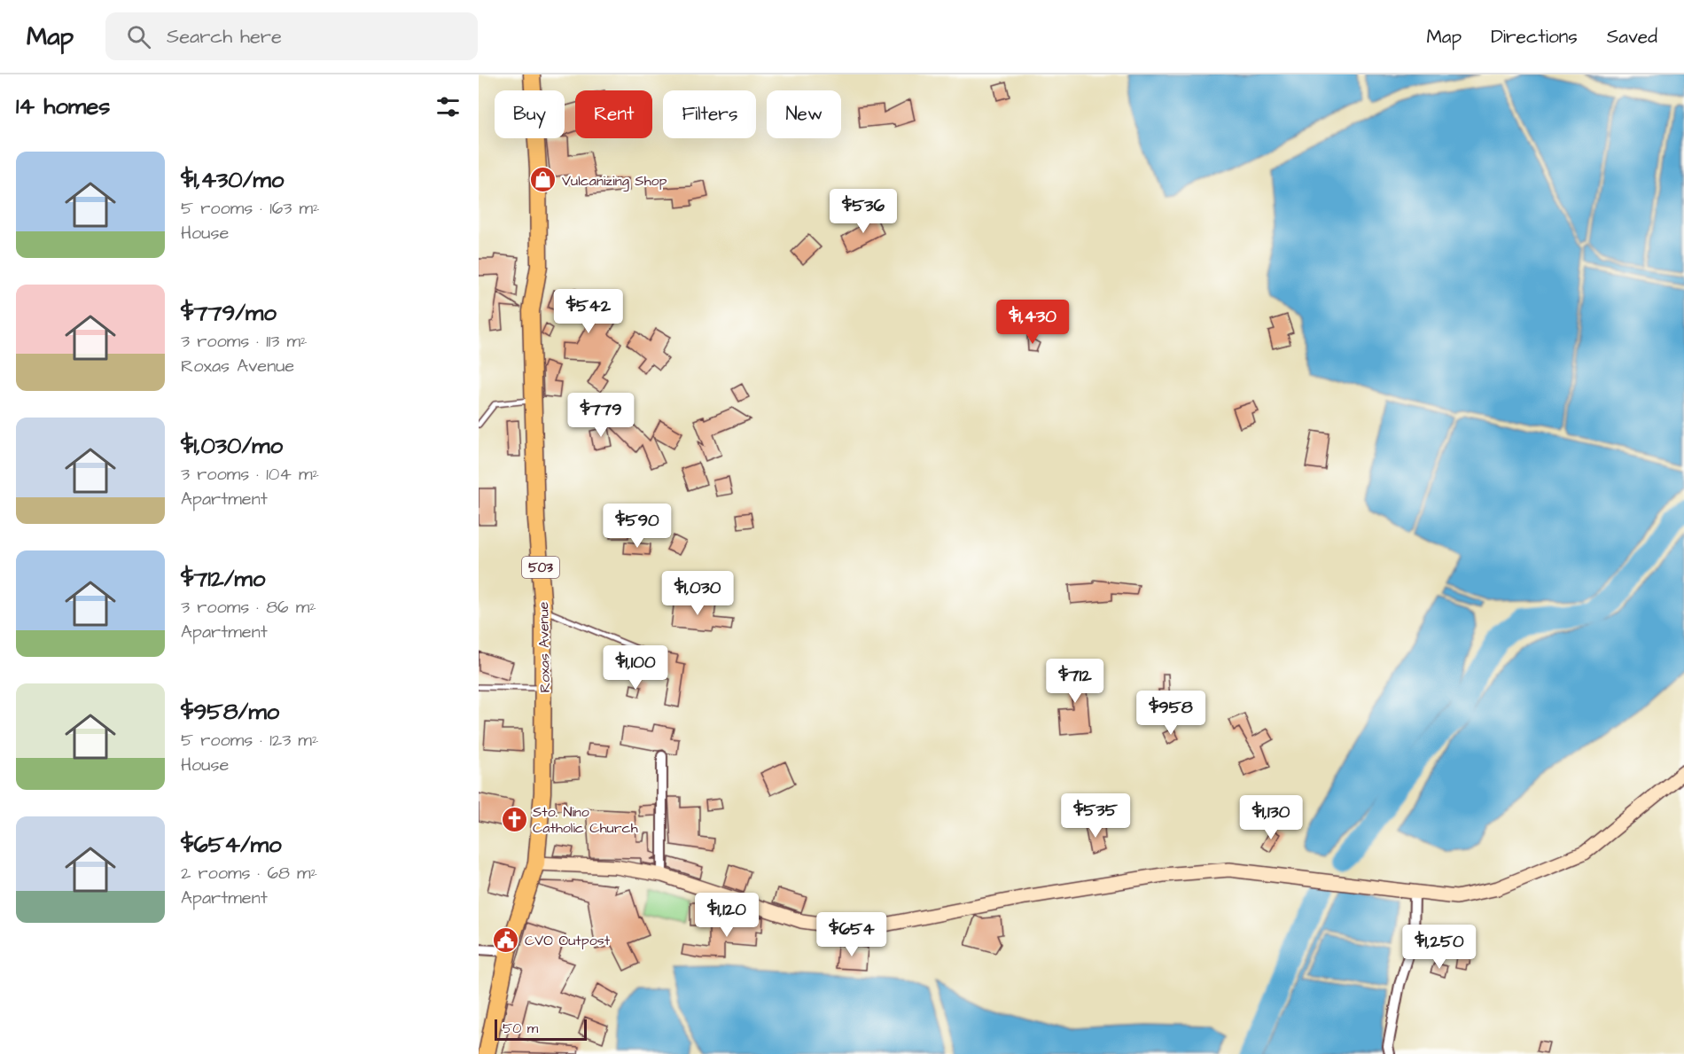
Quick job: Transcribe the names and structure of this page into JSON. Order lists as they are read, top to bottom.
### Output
{
  "streets": {
    "main road": ["503", "Roxas Avenue"]
  },
  "places": {
    "shop": ["Vulcanizing Shop"],
    "church": ["Sto. Nino Catholic Church"],
    "public building": ["CVO Outpost"]
  },
  "scale_bar": "50 m",
  "page": {
    "header": "Map",
    "search": "Search here",
    "nav": ["Map", "Directions", "Saved"],
    "heading": "14 homes",
    "chip": [
      "Buy",
      "Rent",
      "Filters",
      "New"
    ],
    "list": [
      {
        "name": "$1,430/mo",
        "note": "5 rooms · 163 m² · House"
      },
      {
        "name": "$779/mo",
        "note": "3 rooms · 113 m² · Roxas Avenue"
      },
      {
        "name": "$1,030/mo",
        "note": "3 rooms · 104 m² · Apartment"
      },
      {
        "name": "$712/mo",
        "note": "3 rooms · 86 m² · Apartment"
      },
      {
        "name": "$958/mo",
        "note": "5 rooms · 123 m² · House"
      },
      {
        "name": "$654/mo",
        "note": "2 rooms · 68 m² · Apartment"
      }
    ],
    "price": [
      "$536",
      "$542",
      "$1,430",
      "$779",
      "$590",
      "$1,030",
      "$1,100",
      "$712",
      "$958",
      "$535",
      "$1,130",
      "$1,120",
      "$654",
      "$1,250"
    ],
    "scale": "50 m"
  }
}
